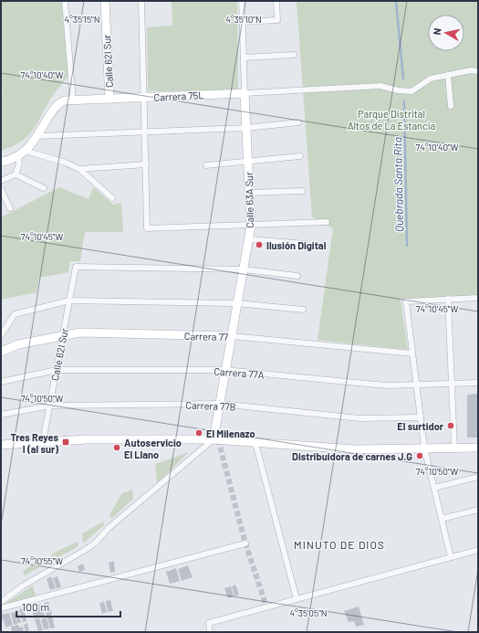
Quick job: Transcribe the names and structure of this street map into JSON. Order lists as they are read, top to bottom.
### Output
{
  "streets": {
    "street": [
      "Calle 62I Sur",
      "Carrera 75L",
      "Calle 63A Sur",
      "Carrera 77",
      "Carrera 77A",
      "Carrera 77B"
    ]
  },
  "crossings": [
    ["Calle 62I Sur", "Carrera 75L"],
    ["Calle 62I Sur", "Calle 63A Sur"],
    ["Calle 62I Sur", "Carrera 77"],
    ["Calle 62I Sur", "Carrera 77A"],
    ["Calle 62I Sur", "Carrera 77B"],
    ["Carrera 75L", "Calle 63A Sur"],
    ["Calle 63A Sur", "Carrera 77"],
    ["Calle 63A Sur", "Carrera 77A"],
    ["Calle 63A Sur", "Carrera 77B"]
  ],
  "districts": ["MINUTO DE DIOS"],
  "water": ["Quebrada Santa Rita"],
  "parks": ["Parque Distrital Altos de La Estancia"],
  "places": {
    "other": [
      "Ilusión Digital",
      "El surtidor",
      "El Milenazo",
      "Autoservicio El Llano",
      "Distribuidora de carnes J.G"
    ],
    "transit": ["Tres Reyes I (al sur)"]
  },
  "scale_bar": "100 m",
  "north": "left",
  "coordinates": [
    "4°35'15\"N",
    "4°35'10\"N",
    "74°10'40\"W",
    "74°10'45\"W",
    "74°10'50\"W",
    "74°10'55\"W",
    "4°35'05\"N"
  ]
}
